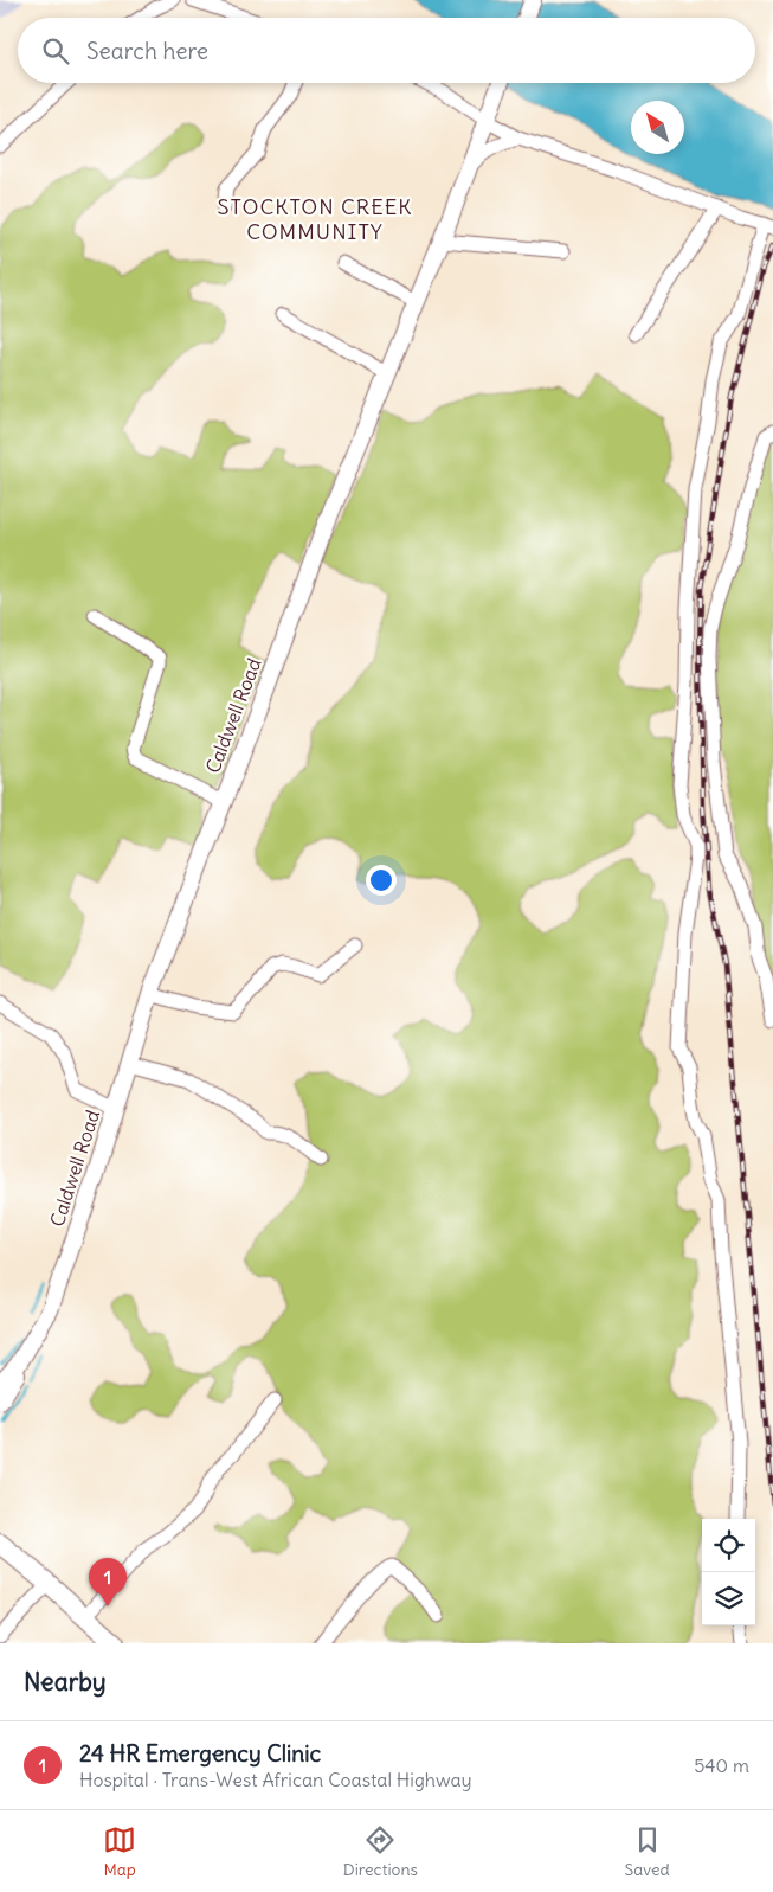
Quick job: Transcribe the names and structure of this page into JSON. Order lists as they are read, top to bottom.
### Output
{
  "streets": {
    "main road": ["Caldwell Road"]
  },
  "districts": ["STOCKTON CREEK COMMUNITY"],
  "north": "top left",
  "page": {
    "search": "Search here",
    "pins": "1",
    "heading": "Nearby",
    "list": [
      {
        "mark": "1",
        "name": "24 HR Emergency Clinic",
        "note": "Hospital · Trans-West African Coastal Highway",
        "value": "540 m"
      }
    ],
    "nav": ["Map", "Directions", "Saved"]
  }
}
